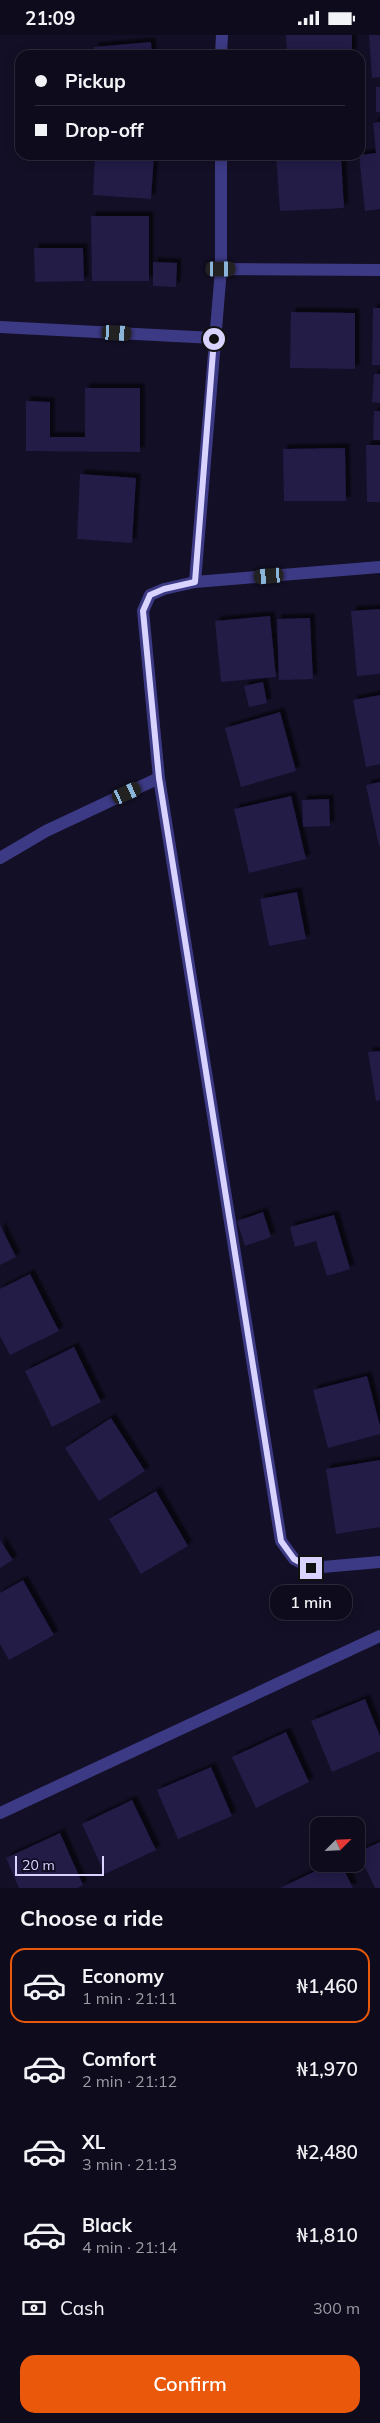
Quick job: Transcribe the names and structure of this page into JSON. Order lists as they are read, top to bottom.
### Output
{
  "scale_bar": "20 m",
  "north": "top right",
  "page": {
    "status": "21:09",
    "banner": ["Pickup", "Drop-off"],
    "bubble": "1 min",
    "scale": "20 m",
    "heading": "Choose a ride",
    "list": [
      {
        "name": "Economy",
        "note": "1 min · 21:11",
        "value": "₦1,460"
      },
      {
        "name": "Comfort",
        "note": "2 min · 21:12",
        "value": "₦1,970"
      },
      {
        "name": "XL",
        "note": "3 min · 21:13",
        "value": "₦2,480"
      },
      {
        "name": "Black",
        "note": "4 min · 21:14",
        "value": "₦1,810"
      }
    ],
    "pay": ["Cash", "300 m"],
    "buttons": "Confirm"
  }
}
